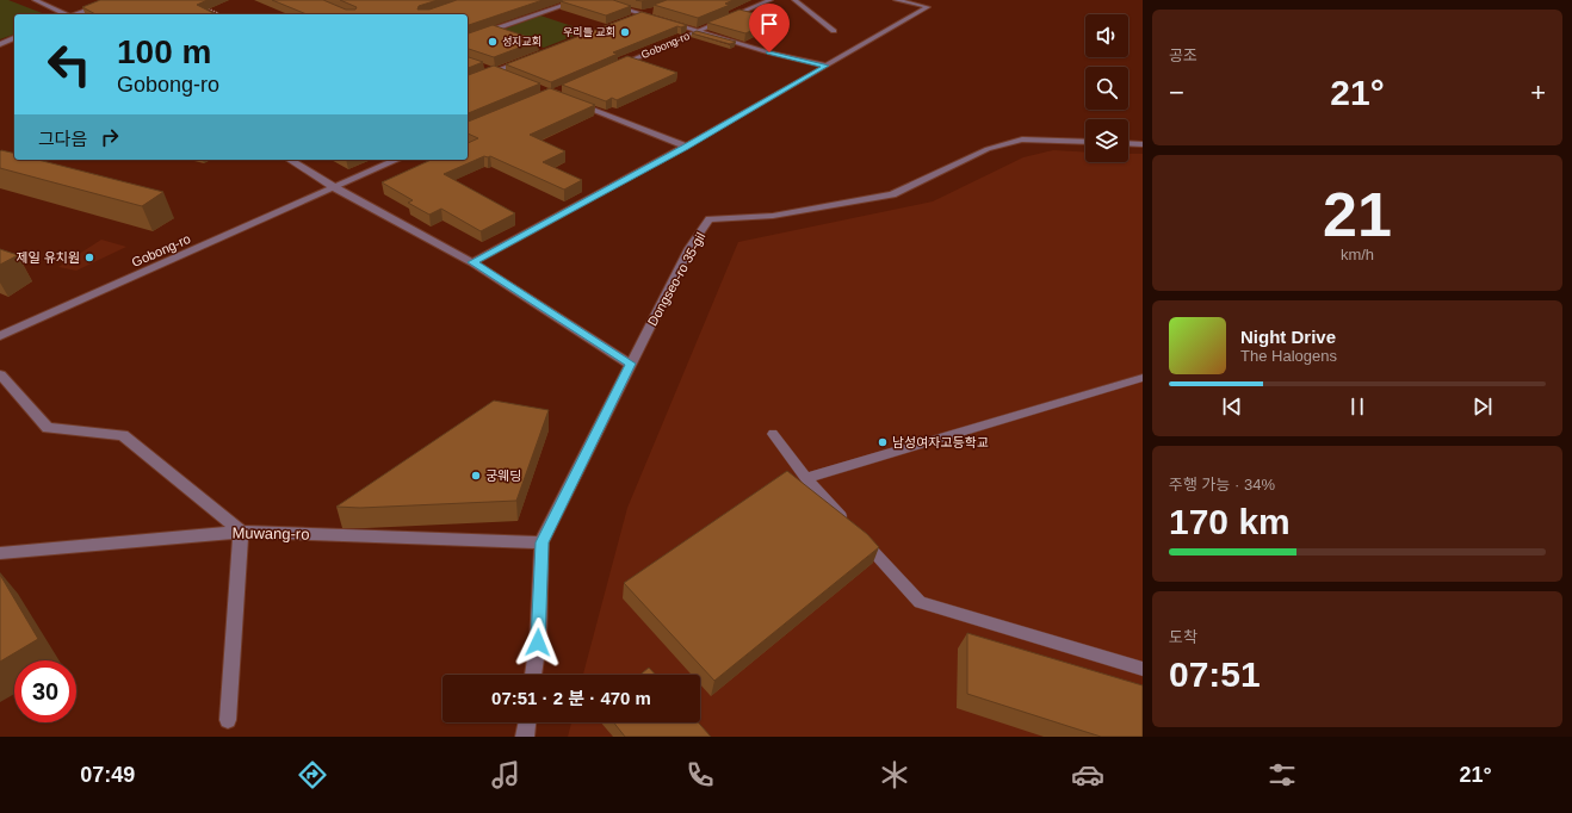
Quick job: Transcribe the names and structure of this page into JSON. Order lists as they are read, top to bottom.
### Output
{
  "streets": {
    "street": ["Gobong-ro", "Dongseo-ro 35-gil", "Muwang-ro"]
  },
  "crossings": [
    ["Dongseo-ro 35-gil", "Muwang-ro"]
  ],
  "places": [
    "우리들 교회",
    "성지교회",
    "제일 유치원",
    "남성여자고등학교",
    "궁웨딩"
  ],
  "page": {
    "tile": [
      "공조",
      ["21", "km/h"],
      ["주행 가능 · 34%", "170 km"],
      ["도착", "07:51"]
    ],
    "turn": ["100 m", "Gobong-ro"],
    "heat": ["−", "21°", "+"],
    "then": "그다음",
    "song": ["Night Drive", "The Halogens"],
    "limit": "30",
    "trip": "07:51 · 2 분 · 470 m",
    "tabs": ["07:49", "21°"]
  }
}
